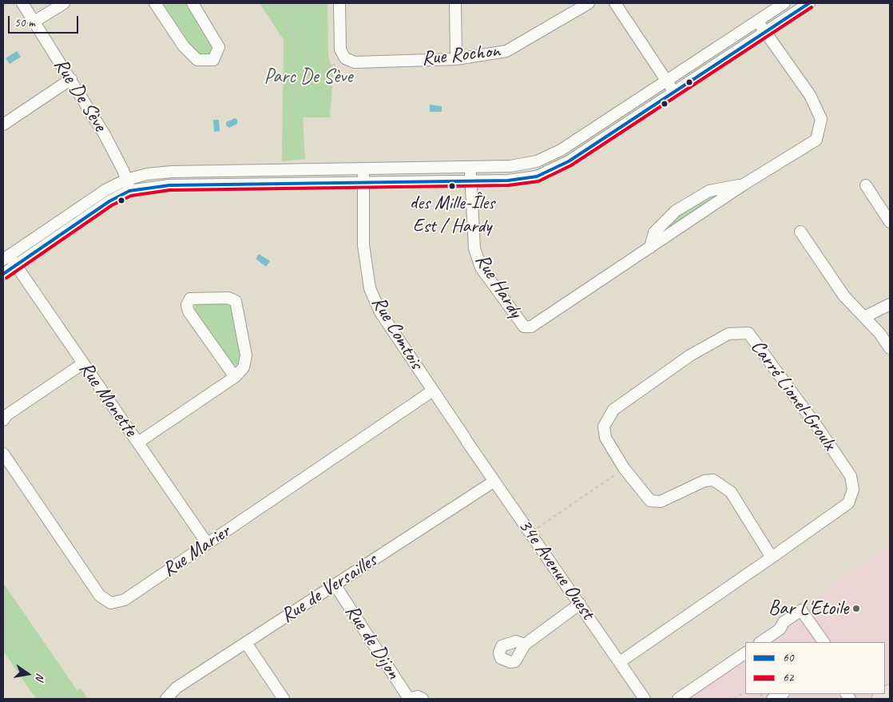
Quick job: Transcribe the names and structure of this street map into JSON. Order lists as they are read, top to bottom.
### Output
{
  "streets": {
    "street": [
      "Rue Rochon",
      "Rue De Sève",
      "Rue Hardy",
      "Rue Comtois",
      "Carré Lionel-Groulx",
      "Rue Monette",
      "Rue Marier",
      "34e Avenue Ouest",
      "Rue de Versailles",
      "Rue de Dijon"
    ]
  },
  "crossings": [
    ["Rue Comtois", "Rue Marier"],
    ["Rue Comtois", "34e Avenue Ouest"],
    ["Carré Lionel-Groulx", "34e Avenue Ouest"],
    ["Rue Monette", "Rue Marier"],
    ["34e Avenue Ouest", "Rue de Versailles"],
    ["Rue de Versailles", "Rue de Dijon"]
  ],
  "parks": ["Parc De Sève"],
  "places": ["des Mille-Îles Est / Hardy", "Bar L'Etoile"],
  "lines": ["transit line 60", "transit line 62"],
  "legend": ["60", "62"],
  "scale_bar": "50 m",
  "north": "right"
}
